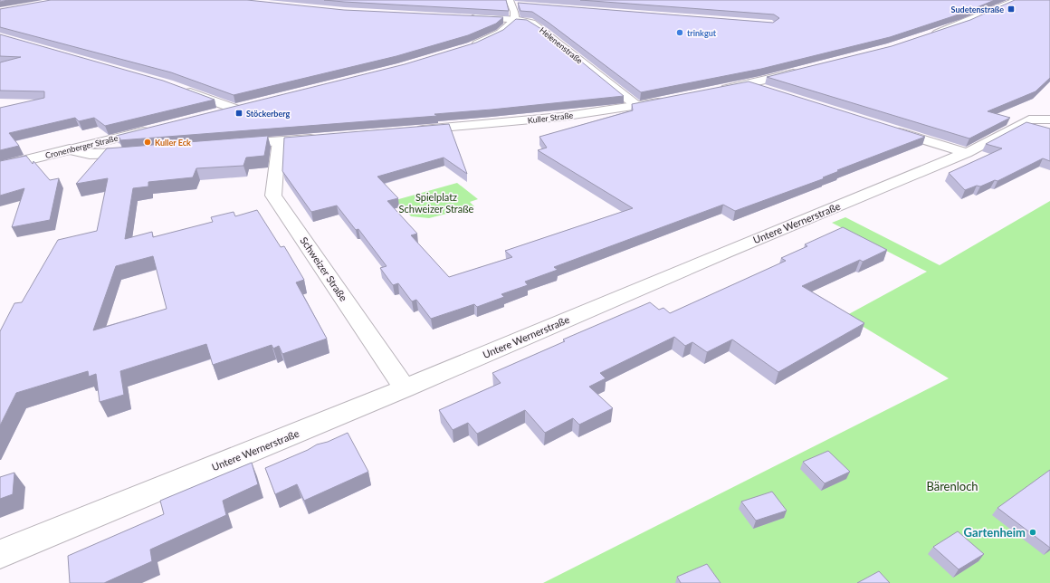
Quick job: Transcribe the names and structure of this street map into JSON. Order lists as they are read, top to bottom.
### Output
{
  "streets": {
    "street": [
      "Helenenstraße",
      "Kuller Straße",
      "Cronenberger Straße",
      "Untere Wernerstraße",
      "Schweizer Straße"
    ]
  },
  "crossings": [
    ["Helenenstraße", "Kuller Straße"],
    ["Untere Wernerstraße", "Schweizer Straße"]
  ],
  "parks": ["Spielplatz Schweizer Straße", "Bärenloch"],
  "places": {
    "transit": ["Sudetenstraße", "Stöckerberg"],
    "other": ["trinkgut", "Kuller Eck", "Gartenheim"]
  }
}
